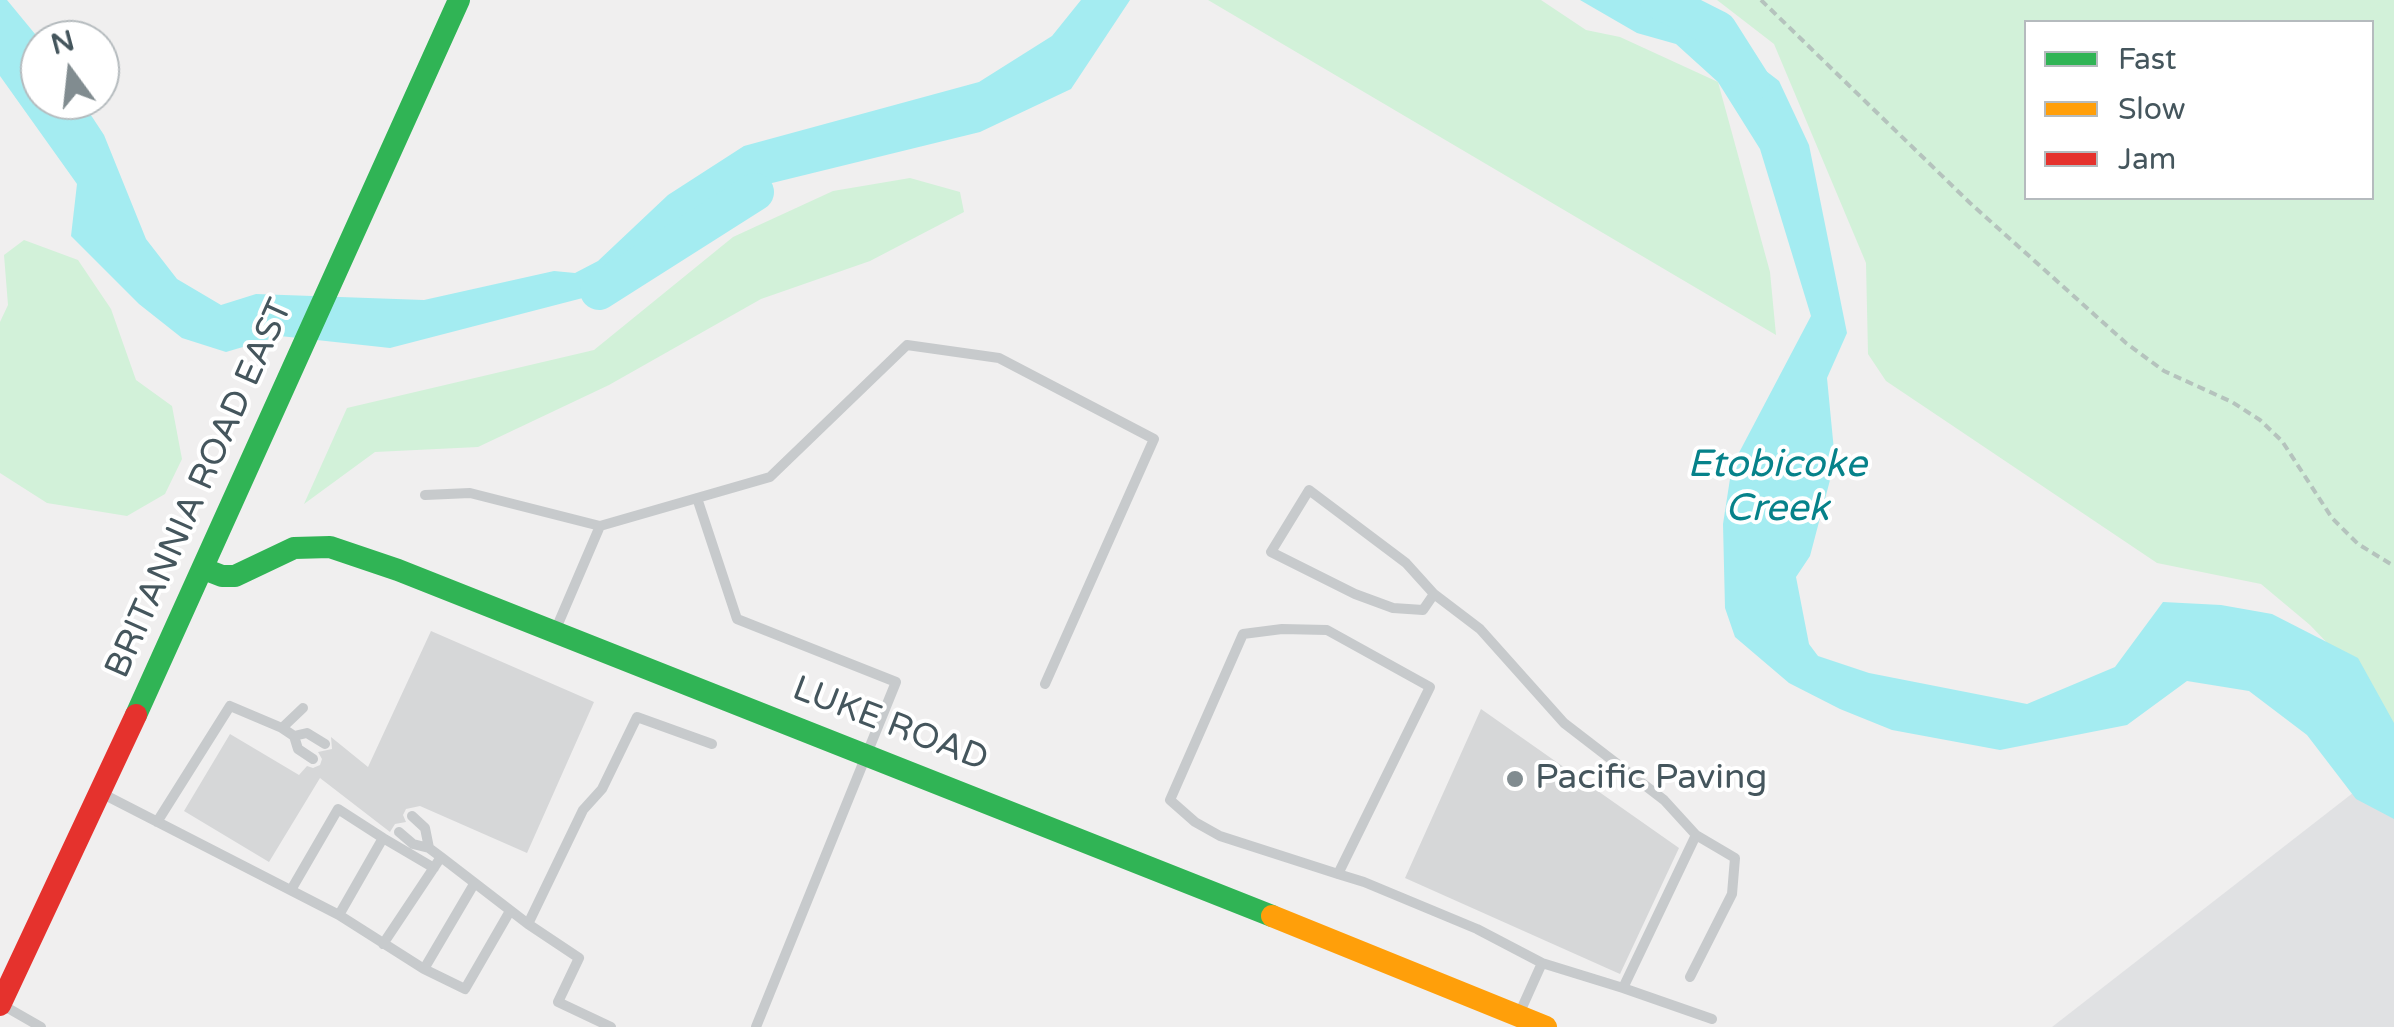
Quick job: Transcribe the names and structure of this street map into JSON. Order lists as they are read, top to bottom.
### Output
{
  "streets": {
    "street": ["BRITANNIA ROAD EAST", "LUKE ROAD"]
  },
  "crossings": [
    ["BRITANNIA ROAD EAST", "LUKE ROAD"]
  ],
  "water": ["Etobicoke Creek"],
  "places": ["Pacific Paving"],
  "legend": ["Fast", "Slow", "Jam"],
  "north": "top"
}
